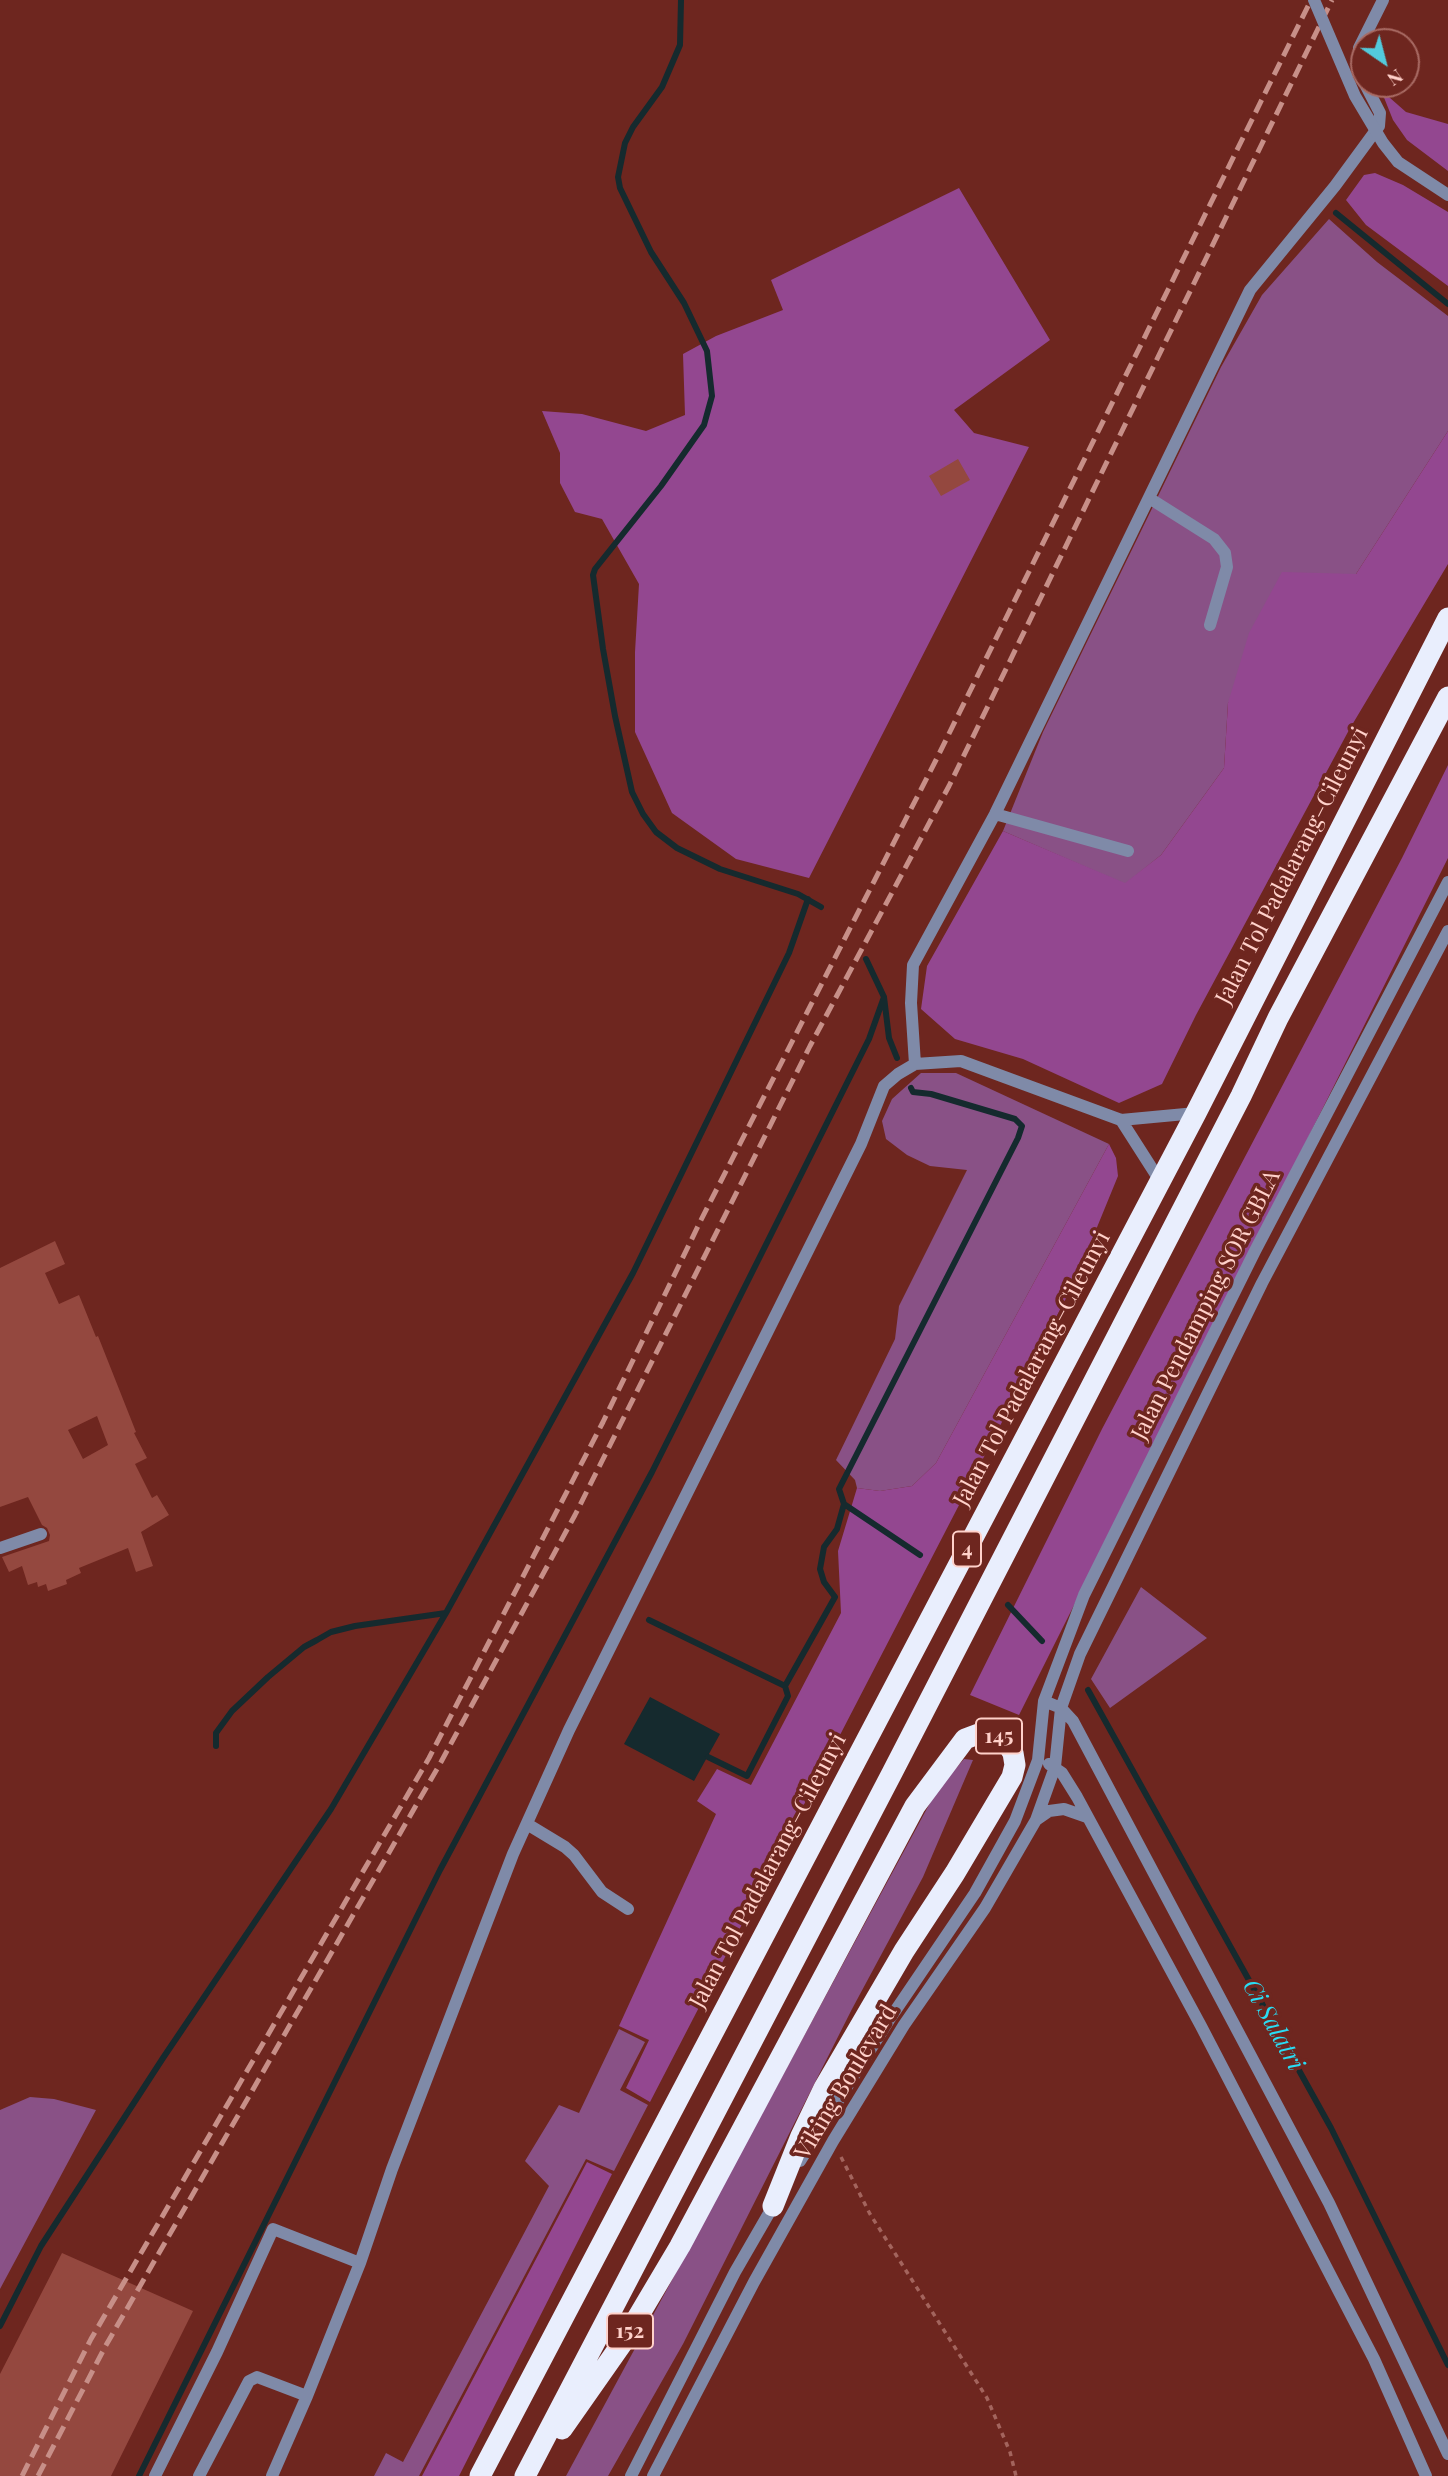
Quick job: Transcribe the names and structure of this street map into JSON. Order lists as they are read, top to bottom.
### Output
{
  "streets": {
    "highway": [
      "Jalan Tol Padalarang–Cileunyi",
      "4",
      "145",
      "152"
    ],
    "street": ["Jalan Pendamping SOR GBLA", "Viking Boulevard"]
  },
  "crossings": [
    ["Jalan Pendamping SOR GBLA", "Viking Boulevard"],
    ["4", "152"],
    ["145", "Viking Boulevard"],
    ["145", "152"]
  ],
  "water": ["Ci Salatri"],
  "north": "bottom right"
}
